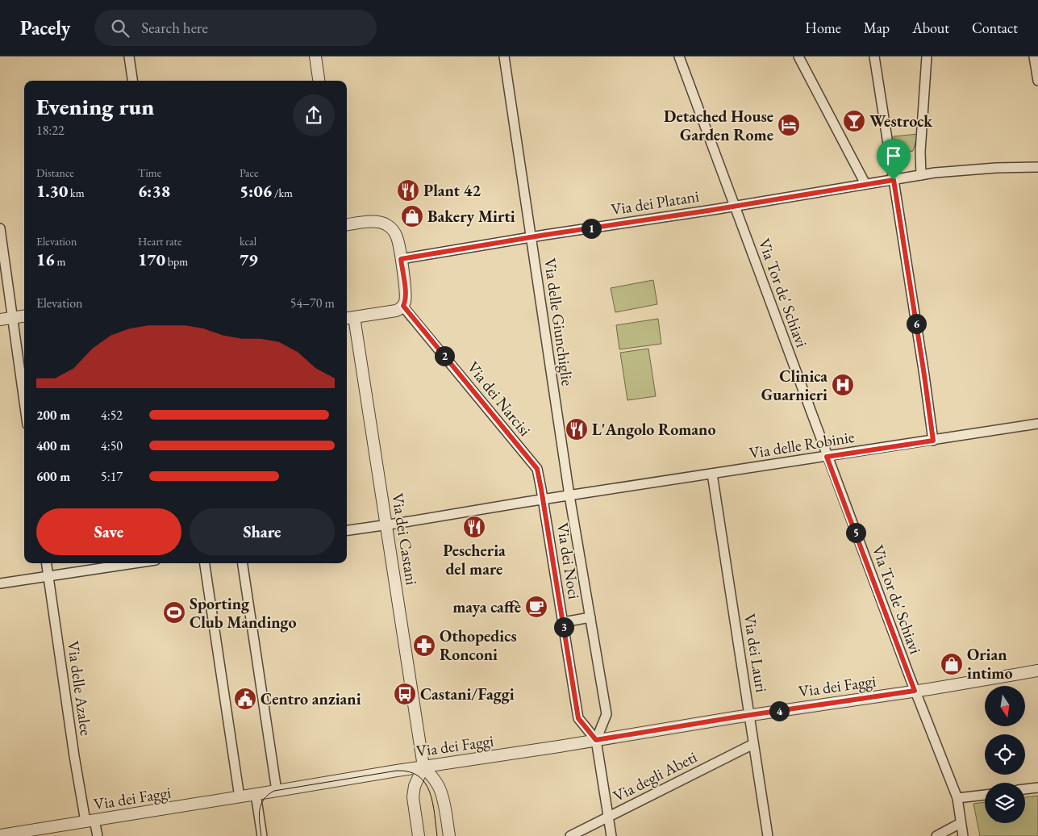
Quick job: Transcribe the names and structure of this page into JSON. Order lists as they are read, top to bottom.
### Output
{
  "streets": {
    "street": [
      "Via dei Platani",
      "Via Tor de' Schiavi",
      "Via delle Giunchiglie",
      "Via dei Narcisi",
      "Via delle Robinie",
      "Via dei Castani",
      "Via dei Noci",
      "Via dei Lauri",
      "Via dei Faggi",
      "Via delle Azalee",
      "Via degli Abeti"
    ]
  },
  "crossings": [
    ["Via dei Platani", "Via Tor de' Schiavi"],
    ["Via dei Platani", "Via delle Giunchiglie"],
    ["Via Tor de' Schiavi", "Via delle Robinie"],
    ["Via Tor de' Schiavi", "Via dei Faggi"],
    ["Via delle Giunchiglie", "Via delle Robinie"],
    ["Via delle Giunchiglie", "Via dei Noci"],
    ["Via dei Narcisi", "Via delle Robinie"],
    ["Via dei Narcisi", "Via dei Noci"],
    ["Via delle Robinie", "Via dei Noci"],
    ["Via delle Robinie", "Via dei Lauri"],
    ["Via dei Castani", "Via dei Faggi"],
    ["Via dei Noci", "Via dei Faggi"],
    ["Via dei Noci", "Via degli Abeti"],
    ["Via dei Lauri", "Via dei Faggi"],
    ["Via dei Lauri", "Via degli Abeti"],
    ["Via dei Faggi", "Via delle Azalee"]
  ],
  "places": {
    "bar": ["Westrock"],
    "hotel": ["Detached House Garden Rome"],
    "restaurant": ["Plant 42", "L'Angolo Romano", "Pescheria del mare"],
    "shop": ["Bakery Mirti", "Orian intimo"],
    "hospital": ["Clinica Guarnieri"],
    "cafe": ["maya caffè"],
    "sports": ["Sporting Club Mandingo"],
    "pharmacy": ["Othopedics Ronconi"],
    "bus stop": ["Castani/Faggi"],
    "public building": ["Centro anziani"]
  },
  "north": "bottom",
  "page": {
    "header": "Pacely",
    "search": "Search here",
    "nav": [
      "Home",
      "Map",
      "About",
      "Contact"
    ],
    "heading": ["Evening run", "18:22"],
    "stats": [
      ["Distance", "1.30 km"],
      ["Time", "6:38"],
      ["Pace", "5:06 /km"],
      ["Elevation", "16 m"],
      ["Heart rate", "170 bpm"],
      ["kcal", "79"]
    ],
    "pins": [
      "1",
      "6",
      "2",
      "5",
      "3",
      "4"
    ],
    "chart": ["Elevation", "54–70 m"],
    "list": [
      {
        "name": "200 m",
        "note": "4:52"
      },
      {
        "name": "400 m",
        "note": "4:50"
      },
      {
        "name": "600 m",
        "note": "5:17"
      }
    ],
    "buttons": ["Save", "Share"]
  }
}
